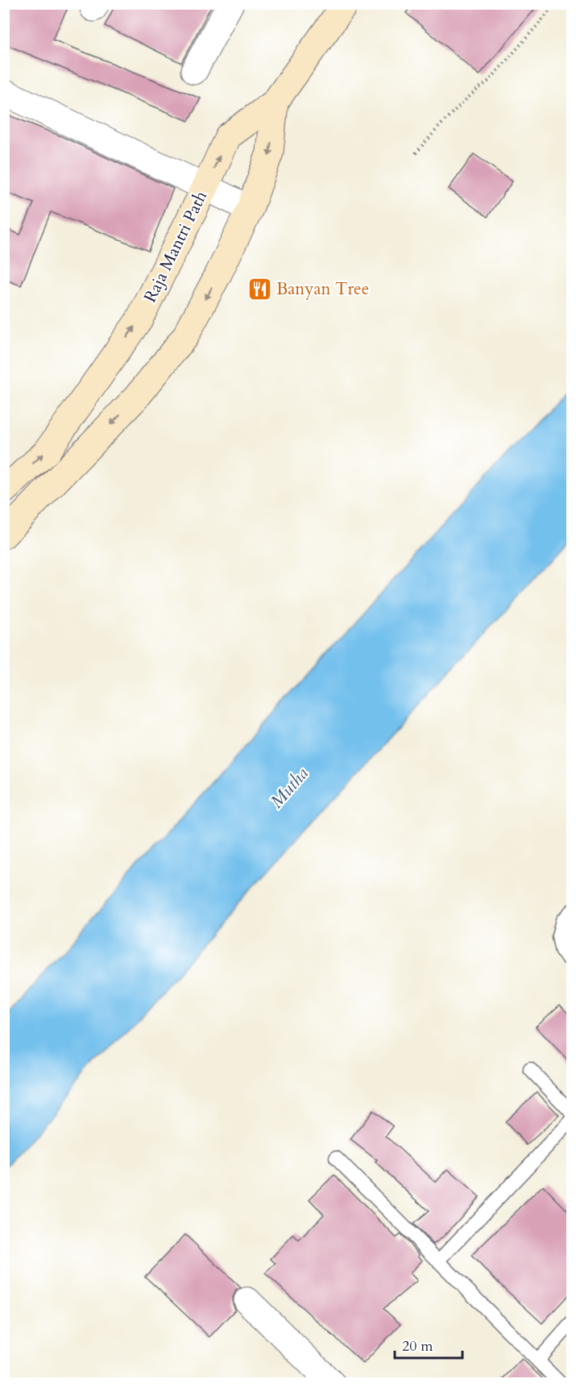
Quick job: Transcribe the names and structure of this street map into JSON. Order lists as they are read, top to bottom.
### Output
{
  "streets": {
    "main road": ["Raja Mantri Path"]
  },
  "water": ["Mutha"],
  "places": {
    "restaurant": ["Banyan Tree"]
  },
  "scale_bar": "20 m"
}
